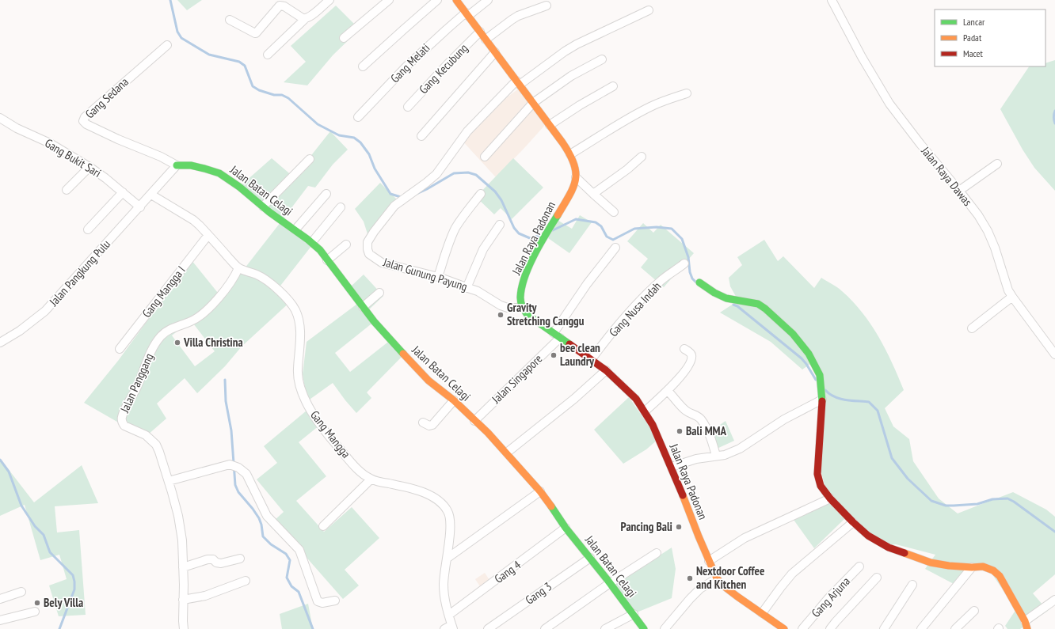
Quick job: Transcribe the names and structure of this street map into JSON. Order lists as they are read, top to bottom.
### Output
{
  "streets": {
    "street": [
      "Gang Melati",
      "Gang Kecubung",
      "Gang Sedana",
      "Gang Bukit Sari",
      "Jalan Raya Dawas",
      "Jalan Batan Celagi",
      "Jalan Raya Padonan",
      "Jalan Pangkung Pulu",
      "Jalan Gunung Payung",
      "Gang Mangga I",
      "Gang Nusa Indah",
      "Jalan Singapore",
      "Jalan Panggang",
      "Gang Mangga",
      "Gang 4",
      "Gang 3",
      "Gang Arjuna"
    ]
  },
  "crossings": [
    ["Gang Melati", "Jalan Raya Padonan"],
    ["Gang Kecubung", "Jalan Raya Padonan"],
    ["Gang Sedana", "Jalan Batan Celagi"],
    ["Gang Sedana", "Jalan Pangkung Pulu"],
    ["Gang Bukit Sari", "Jalan Pangkung Pulu"],
    ["Jalan Batan Celagi", "Jalan Pangkung Pulu"],
    ["Jalan Batan Celagi", "Jalan Singapore"],
    ["Jalan Batan Celagi", "Gang 4"],
    ["Jalan Batan Celagi", "Gang 3"],
    ["Jalan Raya Padonan", "Jalan Gunung Payung"],
    ["Jalan Raya Padonan", "Gang Nusa Indah"],
    ["Jalan Raya Padonan", "Jalan Singapore"],
    ["Jalan Pangkung Pulu", "Gang Mangga"],
    ["Gang Mangga I", "Gang Mangga"],
    ["Jalan Panggang", "Gang Mangga"],
    ["Gang Mangga", "Gang 4"]
  ],
  "places": [
    "Gravity Stretching Canggu",
    "Villa Christina",
    "bee clean Laundry",
    "Bali MMA",
    "Pancing Bali",
    "Nextdoor Coffee and Kitchen",
    "Bely Villa"
  ],
  "legend": ["Lancar", "Padat", "Macet"]
}
